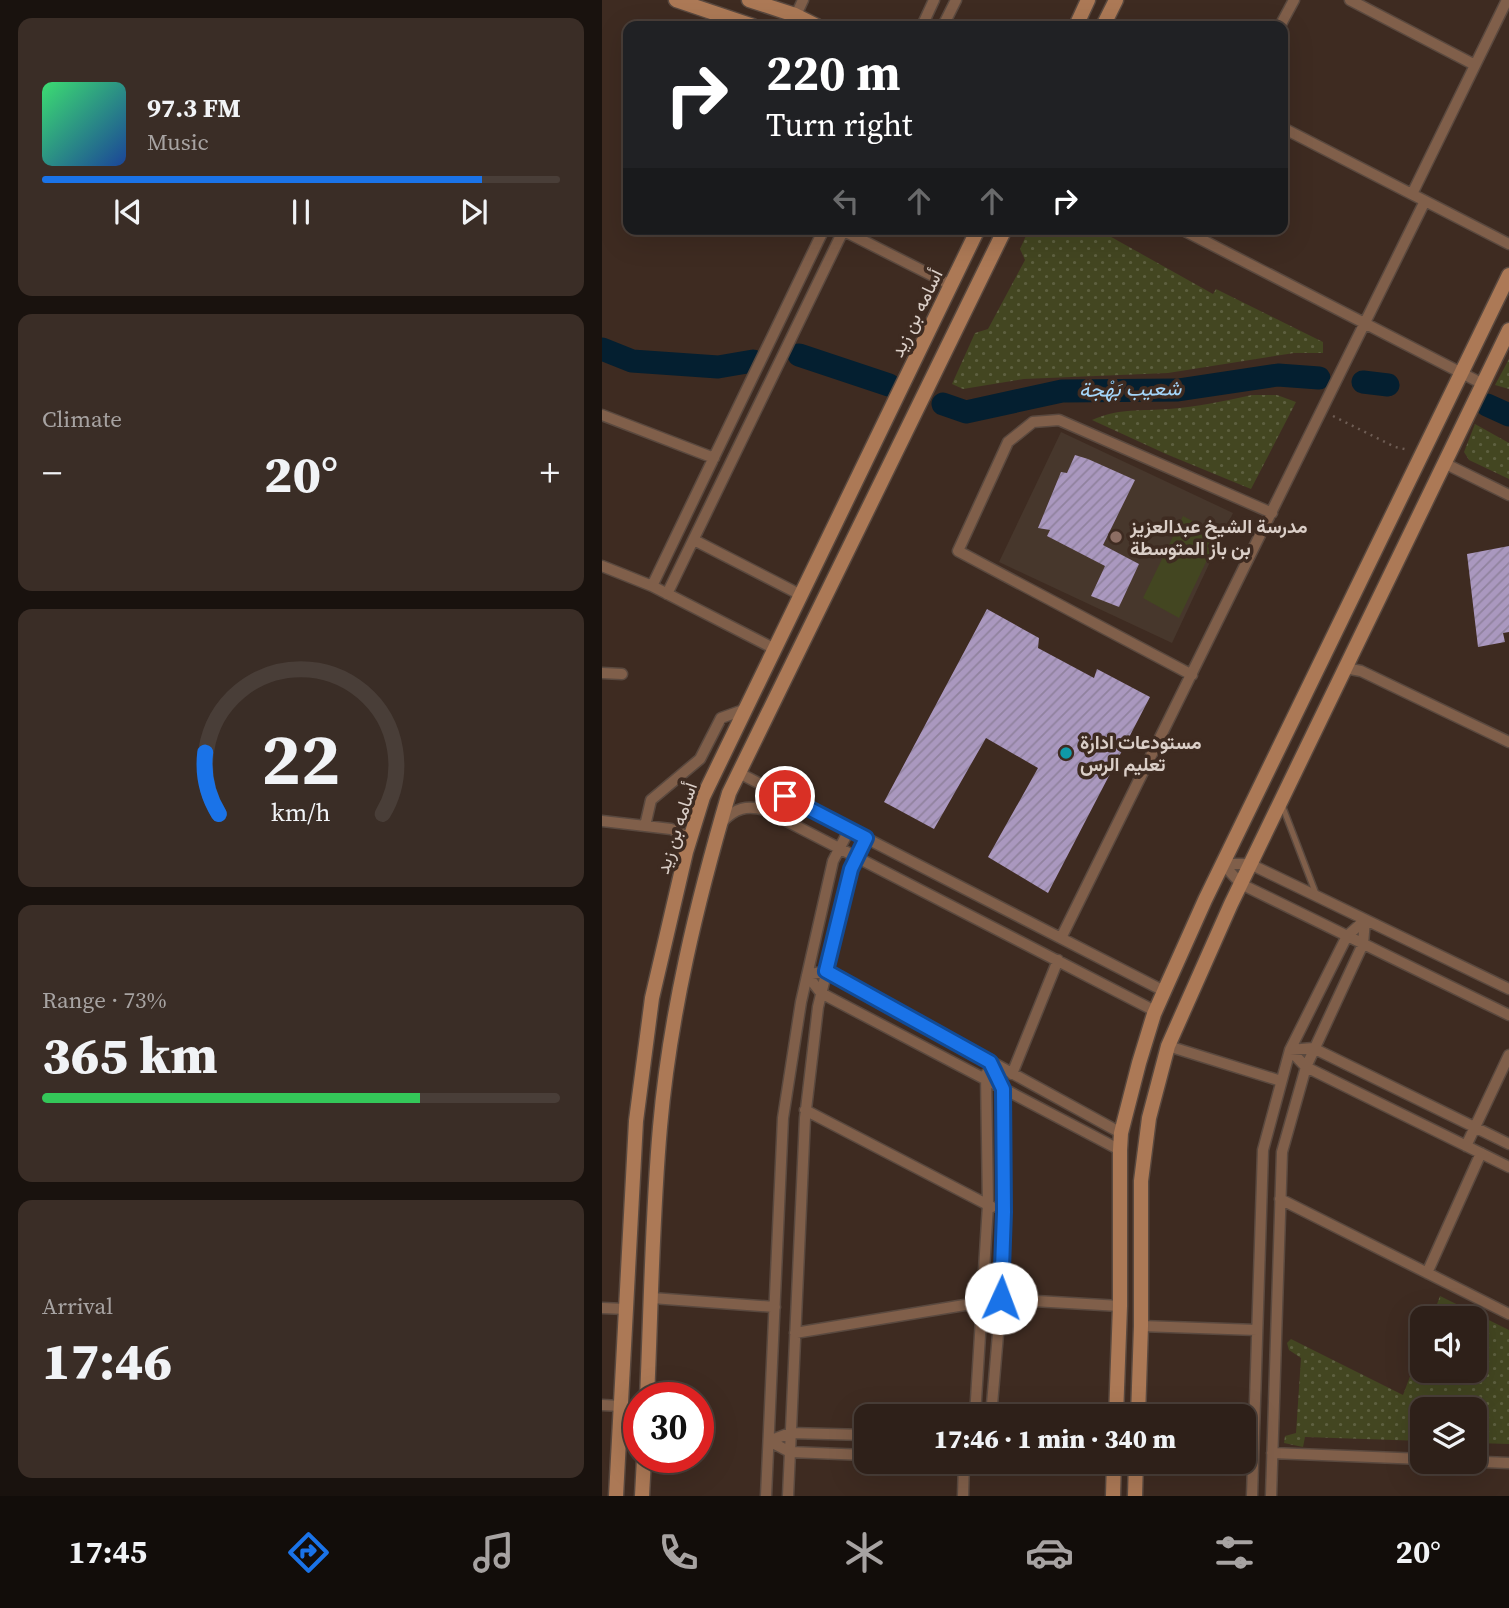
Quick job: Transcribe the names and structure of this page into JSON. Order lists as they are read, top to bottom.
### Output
{
  "streets": {
    "street": ["أسامه بن زيد"]
  },
  "water": ["شعيب بَهْجة"],
  "places": ["مدرسة الشيخ عبدالعزيز بن باز المتوسطة", "مستودعات ادارة تعليم الرس"],
  "page": {
    "turn": ["220 m", "Turn right"],
    "song": ["97.3 FM", "Music"],
    "tile": [
      "Climate",
      ["Range · 73%", "365 km"],
      ["Arrival", "17:46"]
    ],
    "heat": ["−", "20°", "+"],
    "limit": "30",
    "trip": "17:46 · 1 min · 340 m",
    "tabs": ["17:45", "20°"],
    "gauge": ["22", "km/h"]
  }
}
